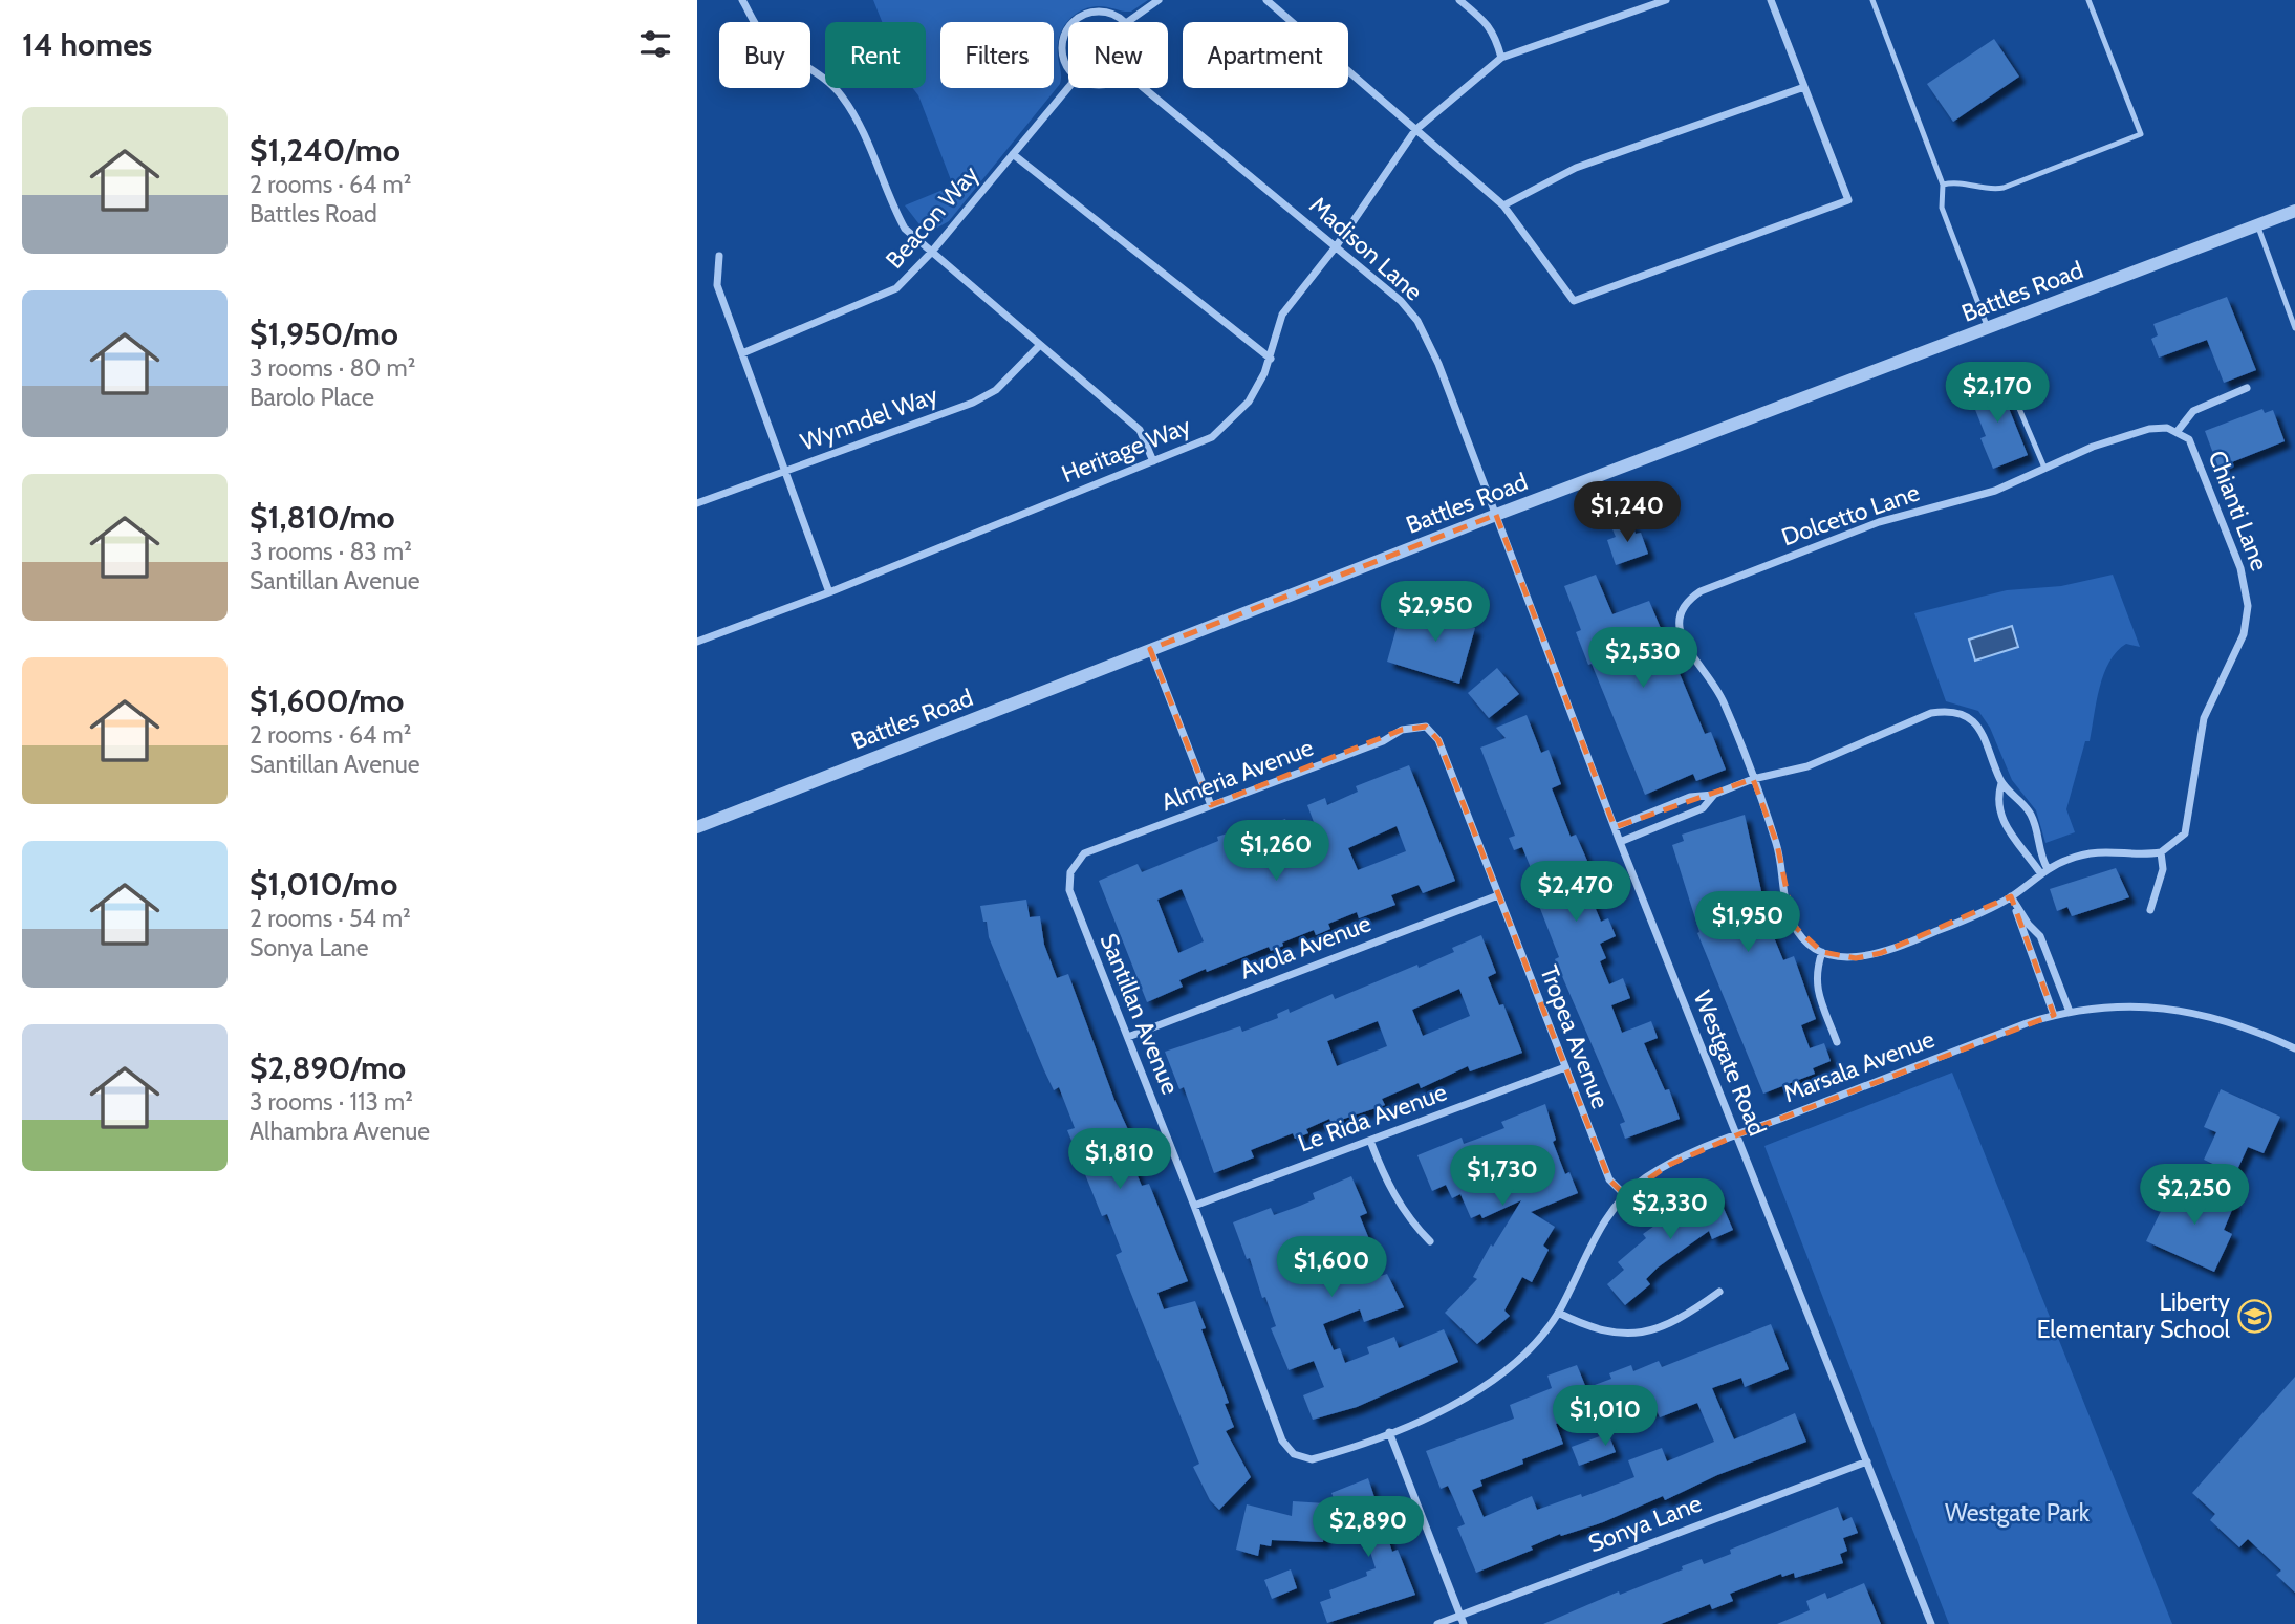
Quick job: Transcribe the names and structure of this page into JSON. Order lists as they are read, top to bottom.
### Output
{
  "streets": {
    "street": [
      "Beacon Way",
      "Madison Lane",
      "Battles Road",
      "Wynndel Way",
      "Heritage Way",
      "Chianti Lane",
      "Dolcetto Lane",
      "Almeria Avenue",
      "Avola Avenue",
      "Santillan Avenue",
      "Tropea Avenue",
      "Westgate Road",
      "Marsala Avenue",
      "Le Rida Avenue",
      "Sonya Lane"
    ]
  },
  "crossings": [
    ["Madison Lane", "Battles Road"],
    ["Madison Lane", "Heritage Way"],
    ["Madison Lane", "Westgate Road"],
    ["Battles Road", "Westgate Road"],
    ["Chianti Lane", "Dolcetto Lane"],
    ["Almeria Avenue", "Santillan Avenue"],
    ["Almeria Avenue", "Tropea Avenue"],
    ["Avola Avenue", "Santillan Avenue"],
    ["Avola Avenue", "Tropea Avenue"],
    ["Santillan Avenue", "Marsala Avenue"],
    ["Santillan Avenue", "Le Rida Avenue"],
    ["Tropea Avenue", "Marsala Avenue"],
    ["Tropea Avenue", "Le Rida Avenue"],
    ["Westgate Road", "Marsala Avenue"],
    ["Westgate Road", "Sonya Lane"]
  ],
  "parks": ["Westgate Park"],
  "places": {
    "school or university": ["Liberty Elementary School"]
  },
  "page": {
    "heading": "14 homes",
    "chip": [
      "Buy",
      "Rent",
      "Filters",
      "New",
      "Apartment"
    ],
    "list": [
      {
        "name": "$1,240/mo",
        "note": "2 rooms · 64 m² · Battles Road"
      },
      {
        "name": "$1,950/mo",
        "note": "3 rooms · 80 m² · Barolo Place"
      },
      {
        "name": "$1,810/mo",
        "note": "3 rooms · 83 m² · Santillan Avenue"
      },
      {
        "name": "$1,600/mo",
        "note": "2 rooms · 64 m² · Santillan Avenue"
      },
      {
        "name": "$1,010/mo",
        "note": "2 rooms · 54 m² · Sonya Lane"
      },
      {
        "name": "$2,890/mo",
        "note": "3 rooms · 113 m² · Alhambra Avenue"
      }
    ],
    "price": [
      "$2,170",
      "$1,240",
      "$2,950",
      "$2,530",
      "$1,260",
      "$2,470",
      "$1,950",
      "$1,810",
      "$1,730",
      "$2,250",
      "$2,330",
      "$1,600",
      "$1,010",
      "$2,890"
    ]
  }
}
